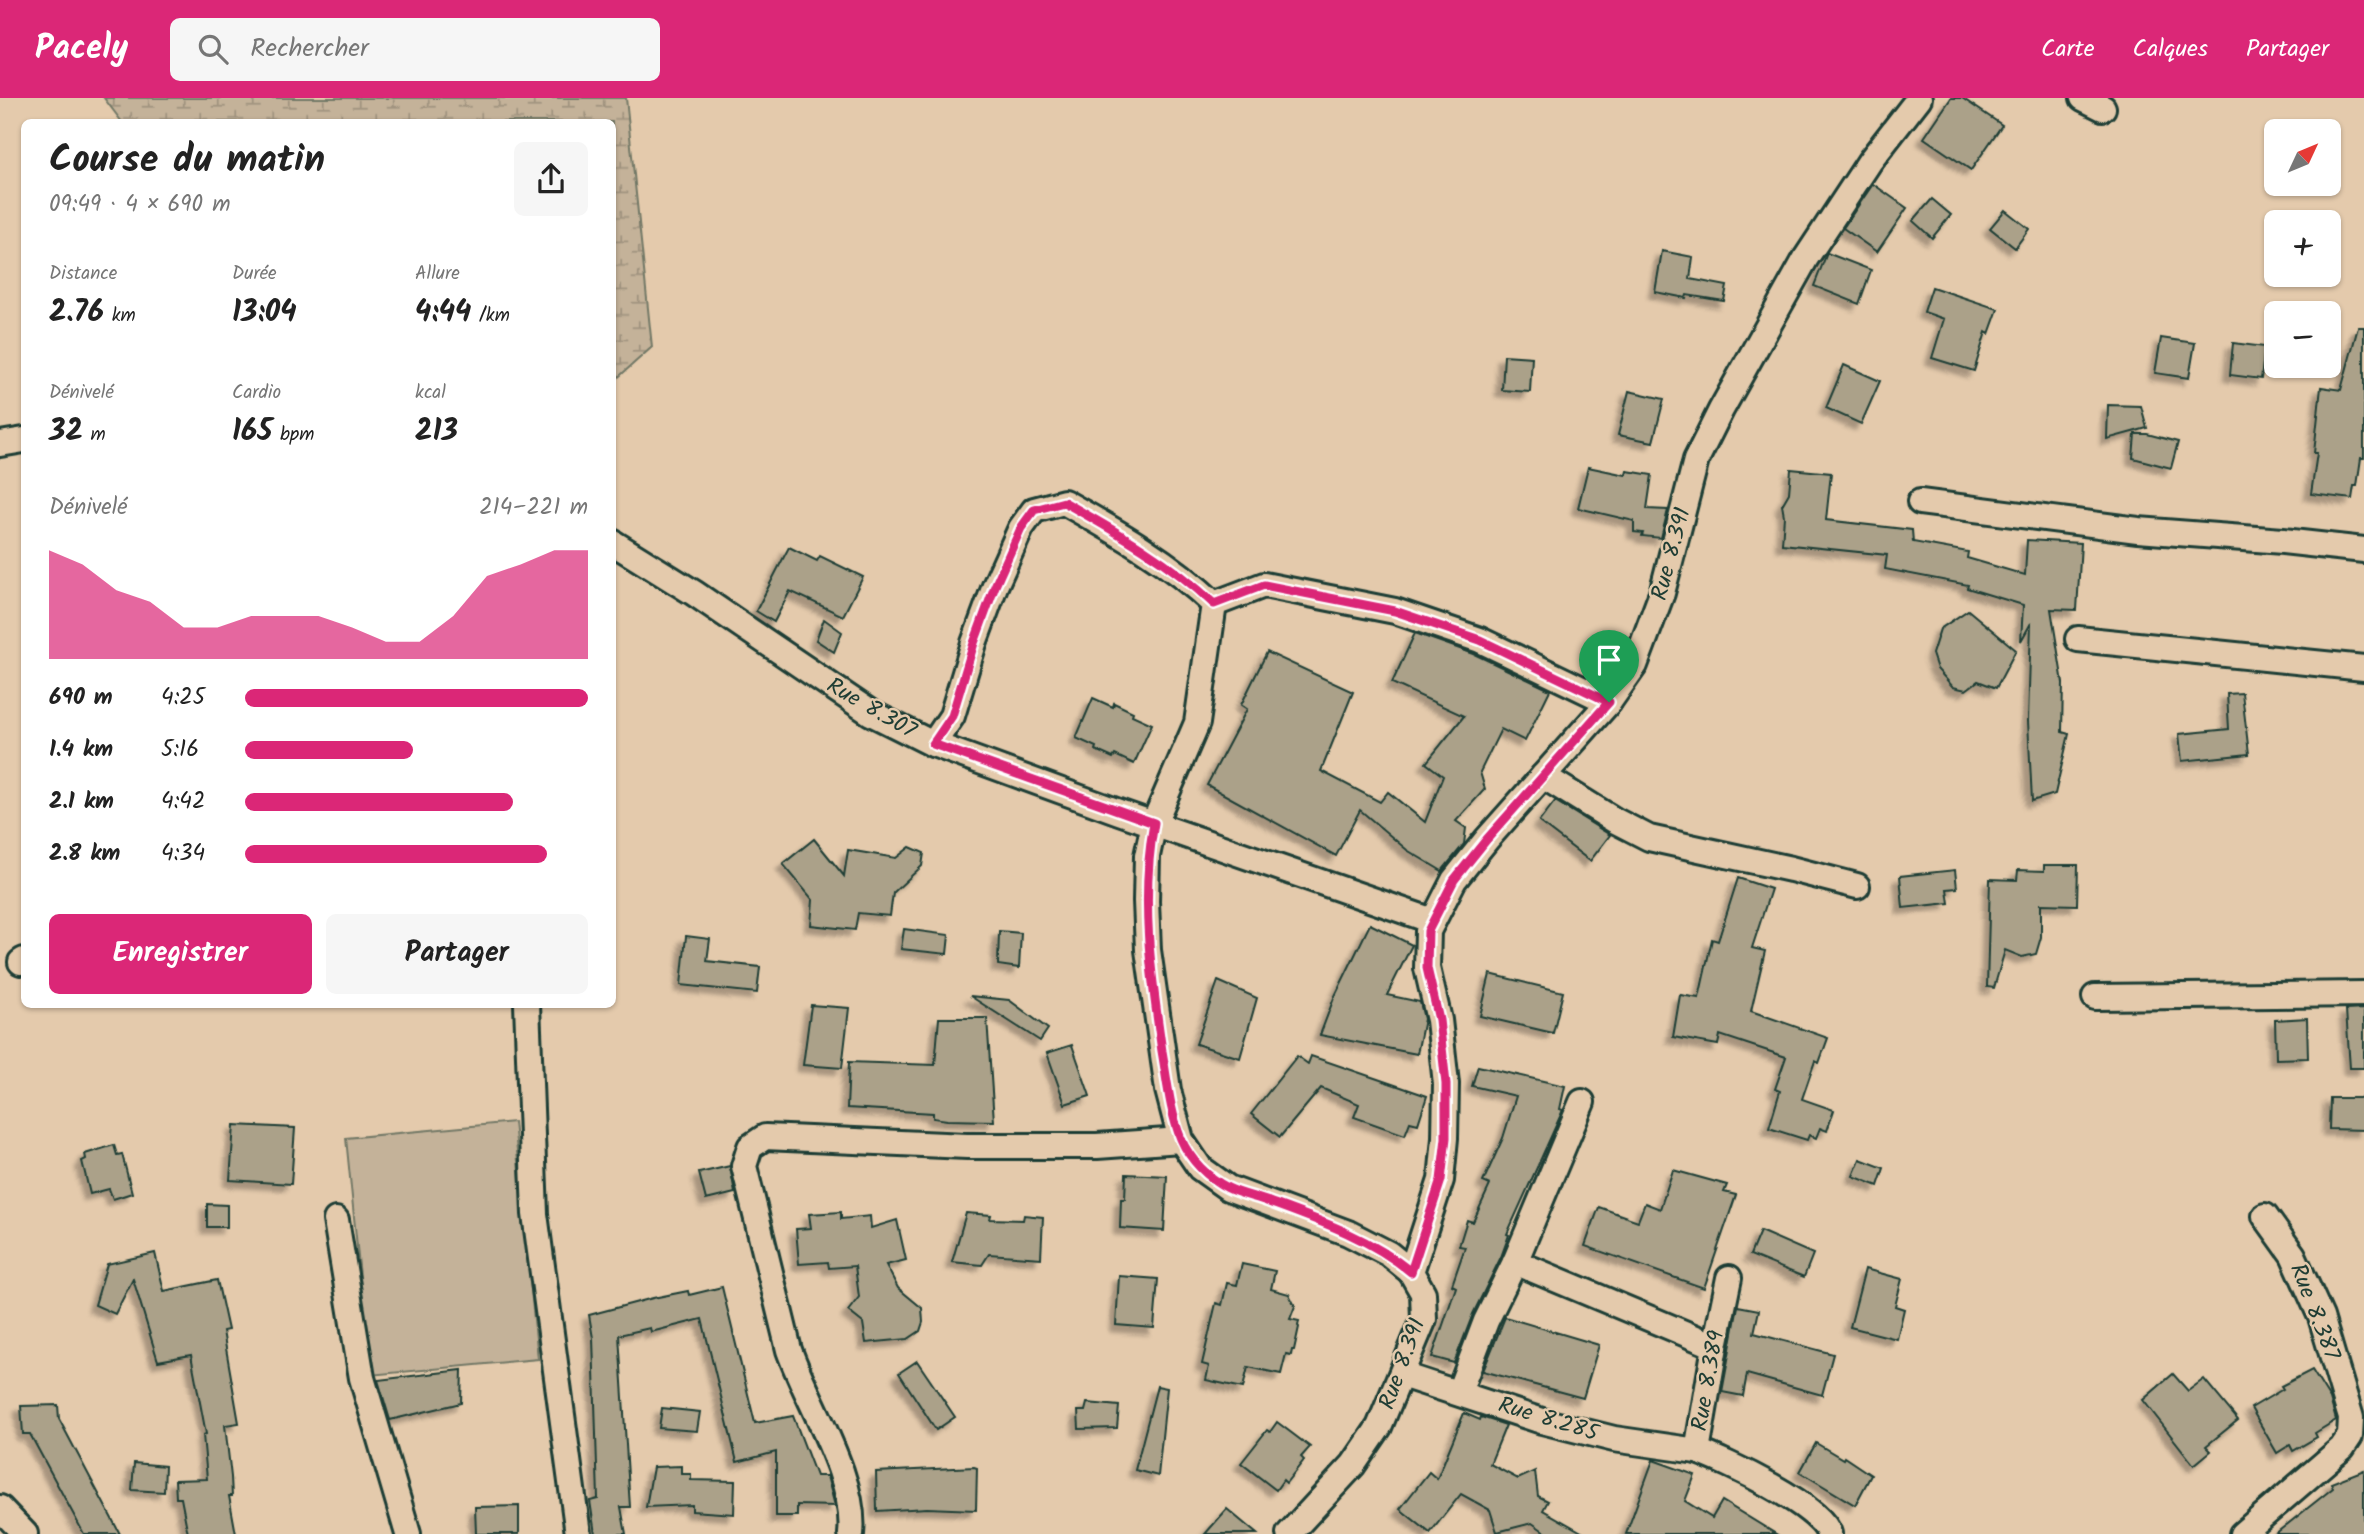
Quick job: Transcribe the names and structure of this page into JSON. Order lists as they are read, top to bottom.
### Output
{
  "streets": {
    "street": [
      "Rue 8.391",
      "Rue 8.307",
      "Rue 8.387",
      "Rue 8.389",
      "Rue 8.285"
    ]
  },
  "crossings": [
    ["Rue 8.391", "Rue 8.307"],
    ["Rue 8.391", "Rue 8.285"],
    ["Rue 8.389", "Rue 8.285"]
  ],
  "north": "top right",
  "page": {
    "header": "Pacely",
    "search": "Rechercher",
    "nav": ["Carte", "Calques", "Partager"],
    "map_buttons": ["+", "−"],
    "heading": ["Course du matin", "09:49 · 4 × 690 m"],
    "stats": [
      ["Distance", "2.76 km"],
      ["Durée", "13:04"],
      ["Allure", "4:44 /km"],
      ["Dénivelé", "32 m"],
      ["Cardio", "165 bpm"],
      ["kcal", "213"]
    ],
    "chart": ["Dénivelé", "214–221 m"],
    "list": [
      {
        "name": "690 m",
        "note": "4:25"
      },
      {
        "name": "1.4 km",
        "note": "5:16"
      },
      {
        "name": "2.1 km",
        "note": "4:42"
      },
      {
        "name": "2.8 km",
        "note": "4:34"
      }
    ],
    "buttons": ["Enregistrer", "Partager"]
  }
}
